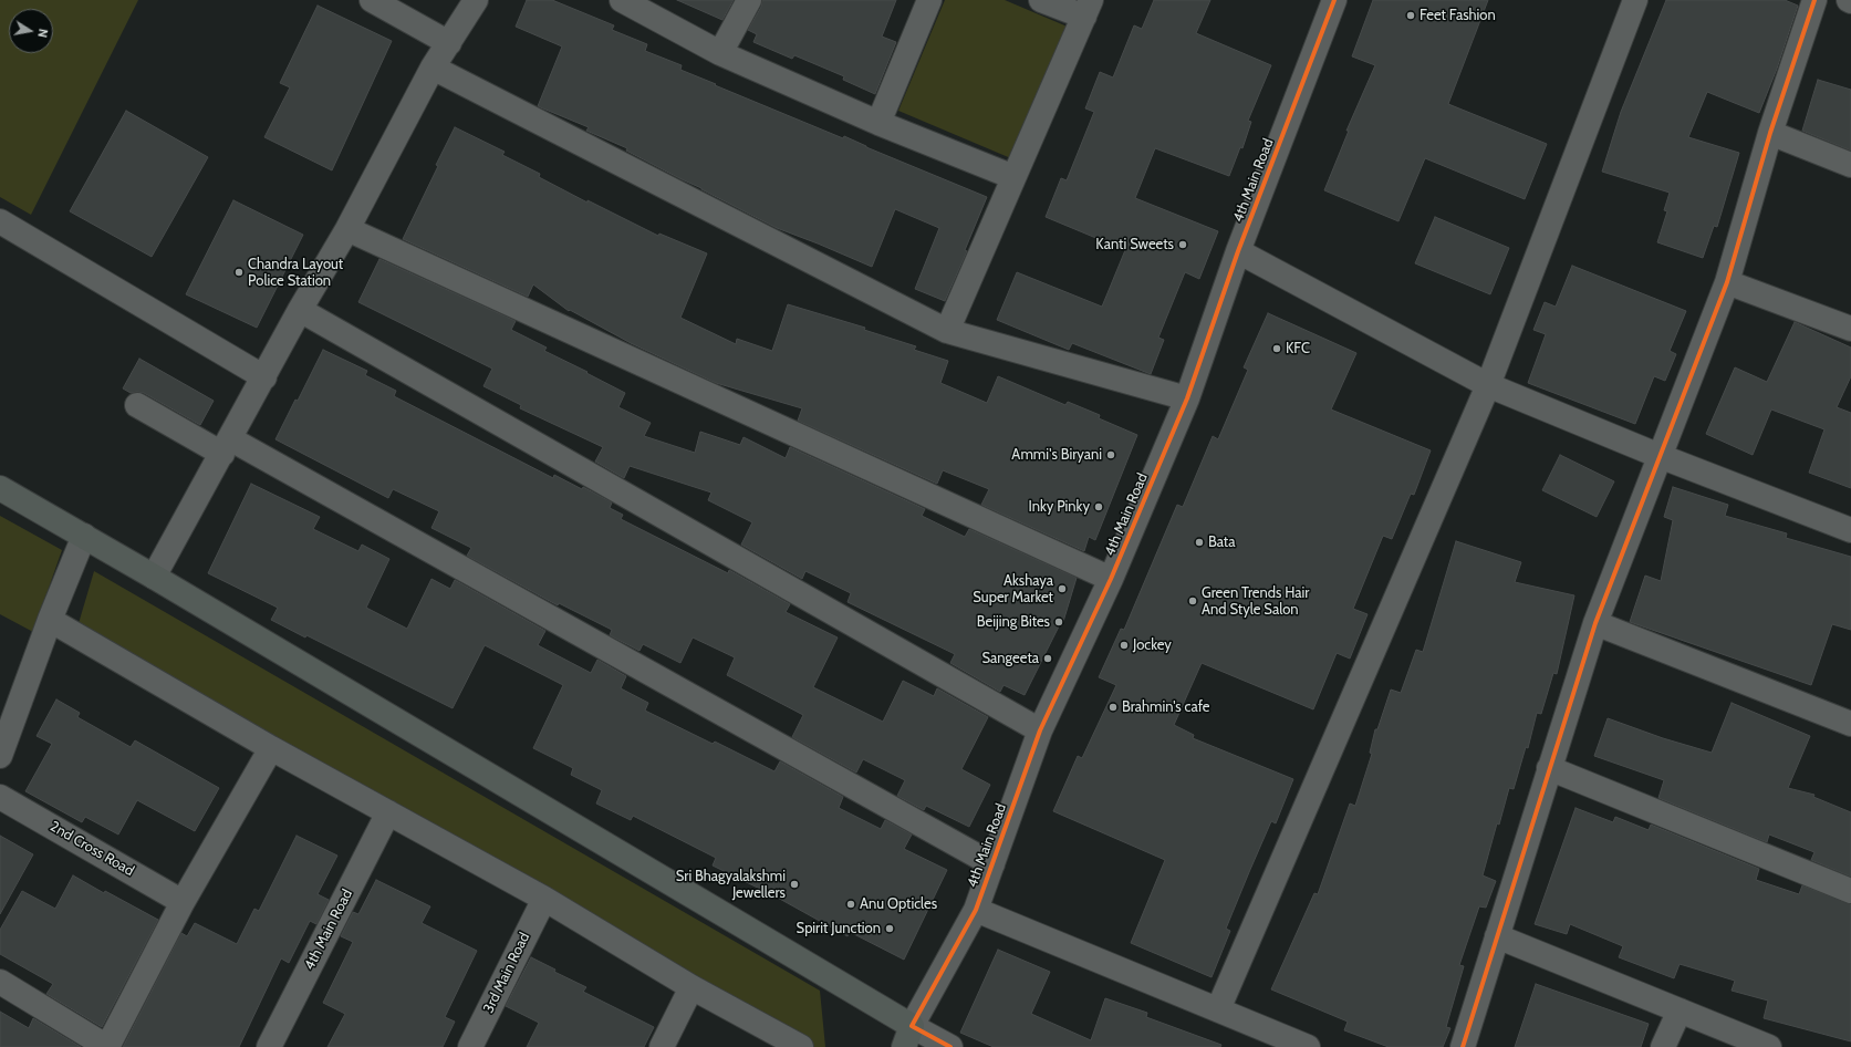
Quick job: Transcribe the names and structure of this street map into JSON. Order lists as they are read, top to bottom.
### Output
{
  "streets": {
    "street": ["4th Main Road", "2nd Cross Road", "3rd Main Road"]
  },
  "places": [
    "Feet Fashion",
    "Kanti Sweets",
    "Chandra Layout Police Station",
    "KFC",
    "Ammi's Biryani",
    "Inky Pinky",
    "Bata",
    "Akshaya Super Market",
    "Green Trends Hair And Style Salon",
    "Beijing Bites",
    "Jockey",
    "Sangeeta",
    "Brahmin's cafe",
    "Sri Bhagyalakshmi Jewellers",
    "Anu Opticles",
    "Spirit Junction"
  ],
  "north": "right"
}
